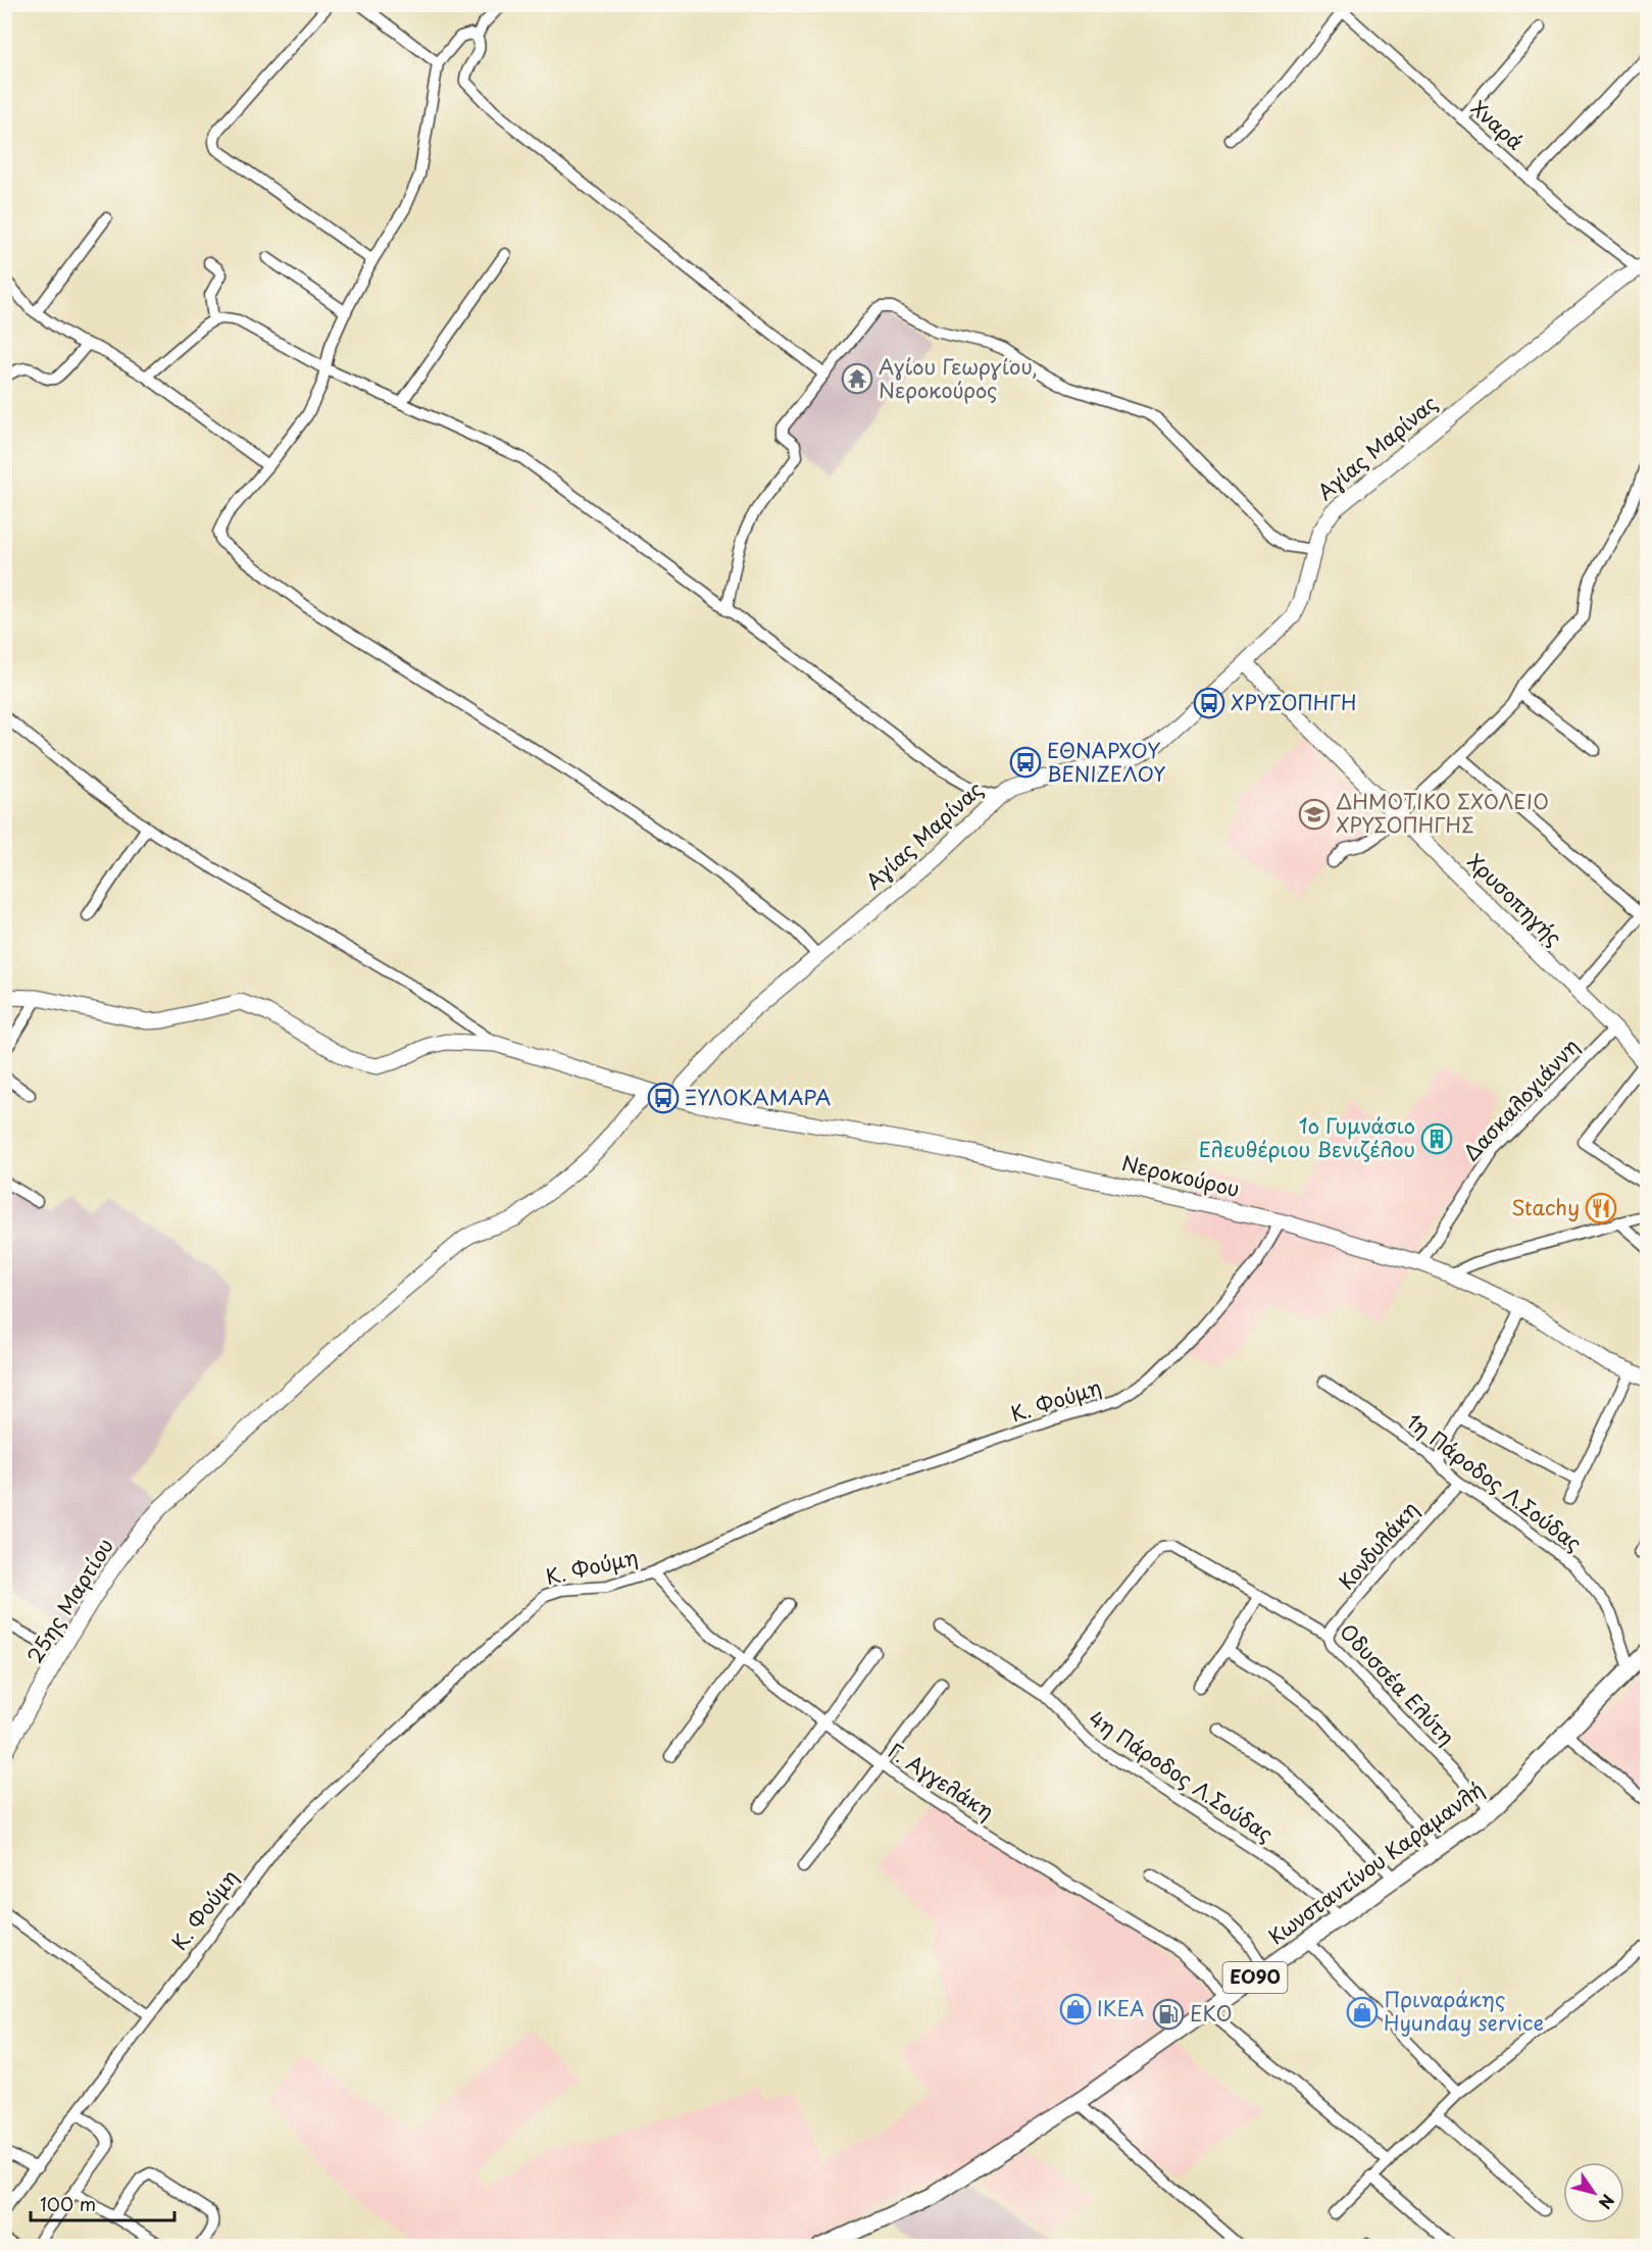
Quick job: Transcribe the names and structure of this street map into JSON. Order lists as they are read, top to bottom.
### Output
{
  "streets": {
    "main road": [
      "Αγίας Μαρίνας",
      "Χρυσοπηγής",
      "Νεροκούρου",
      "25ης Μαρτίου",
      "Κωνσταντίνου Καραμανλή",
      "ΕΟ90"
    ],
    "street": [
      "Χναρά",
      "Δασκαλογιάννη",
      "Κ. Φούμη",
      "1η Πάροδος Λ.Σούδας",
      "Κονδυλάκη",
      "Οδυσσέα Ελύτη",
      "4η Πάροδος Λ.Σούδας",
      "Γ. Αγγελάκη"
    ]
  },
  "crossings": [
    ["Χναρά", "Αγίας Μαρίνας"],
    ["Αγίας Μαρίνας", "Χρυσοπηγής"],
    ["Αγίας Μαρίνας", "Νεροκούρου"],
    ["Χρυσοπηγής", "Δασκαλογιάννη"],
    ["Δασκαλογιάννη", "Νεροκούρου"],
    ["Νεροκούρου", "Κ. Φούμη"],
    ["Νεροκούρου", "25ης Μαρτίου"],
    ["Κ. Φούμη", "Γ. Αγγελάκη"],
    ["1η Πάροδος Λ.Σούδας", "Κονδυλάκη"],
    ["1η Πάροδος Λ.Σούδας", "Κωνσταντίνου Καραμανλή"],
    ["Κονδυλάκη", "Οδυσσέα Ελύτη"],
    ["Οδυσσέα Ελύτη", "4η Πάροδος Λ.Σούδας"],
    ["Οδυσσέα Ελύτη", "Κωνσταντίνου Καραμανλή"],
    ["4η Πάροδος Λ.Σούδας", "Κωνσταντίνου Καραμανλή"],
    ["Γ. Αγγελάκη", "Κωνσταντίνου Καραμανλή"]
  ],
  "places": {
    "temple": ["Αγίου Γεωργίου, Νεροκούρος"],
    "bus stop": ["ΧΡΥΣΟΠΗΓΗ", "ΕΘΝΑΡΧΟΥ ΒΕΝΙΖΕΛΟΥ", "ΞΥΛΟΚΑΜΑΡΑ"],
    "school or university": ["ΔΗΜΟΤΙΚΟ ΣΧΟΛΕΙΟ ΧΡΥΣΟΠΗΓΗΣ"],
    "building": ["1ο Γυμνάσιο Ελευθέριου Βενιζέλου"],
    "restaurant": ["Stachy"],
    "shop": ["IKEA", "Πριναράκης Hyunday service"],
    "fuel station": ["EKO"]
  },
  "scale_bar": "100 m",
  "north": "bottom right"
}
